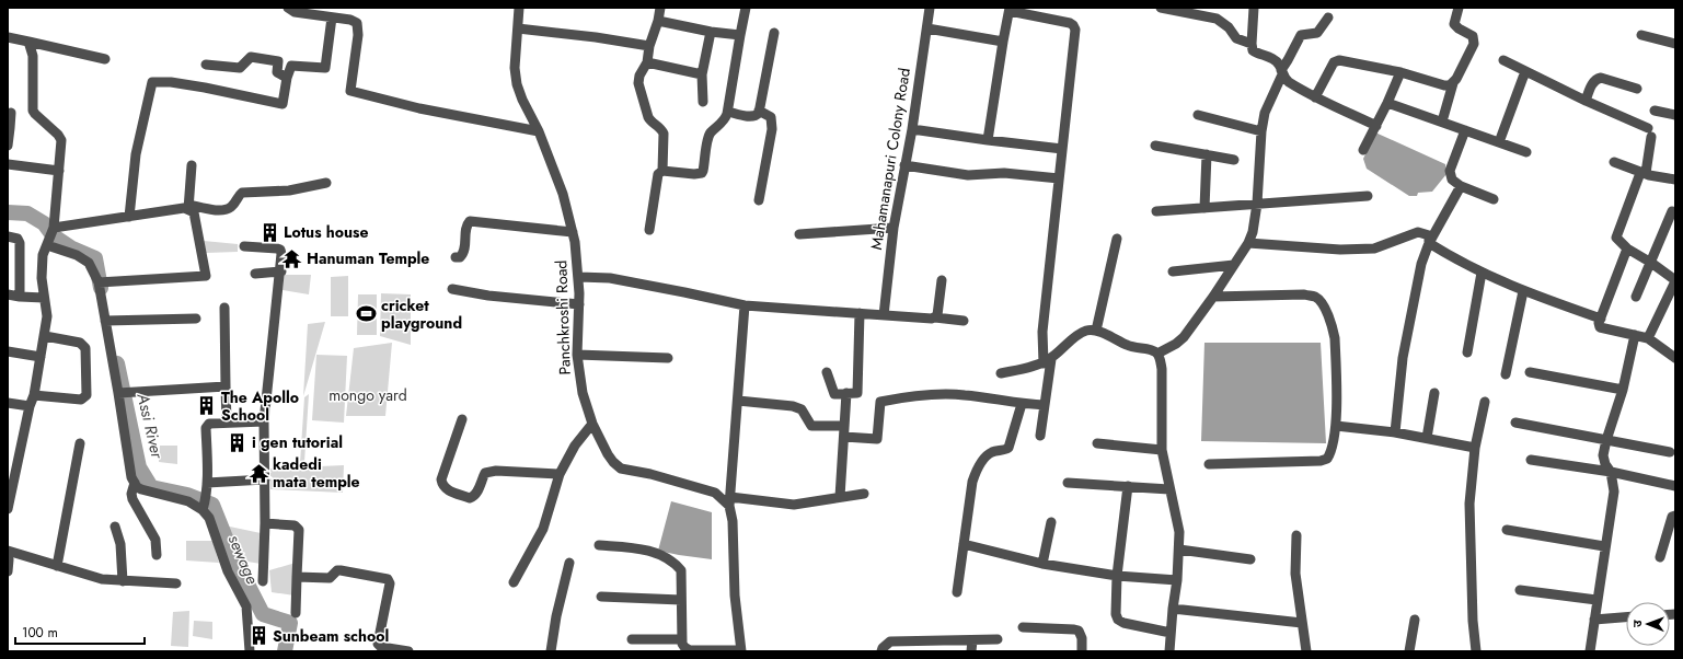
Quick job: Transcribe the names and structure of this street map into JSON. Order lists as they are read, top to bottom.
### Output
{
  "streets": {
    "street": ["Mahamanapuri Colony Road", "Panchkroshi Road"]
  },
  "water": ["Assi River", "sewage"],
  "parks": ["mongo yard"],
  "places": {
    "building": [
      "Lotus house",
      "The Apollo School",
      "i gen tutorial",
      "Sunbeam school"
    ],
    "temple": ["Hanuman Temple", "kadedi mata temple"],
    "sports": ["cricket playground"]
  },
  "scale_bar": "100 m",
  "north": "left"
}
